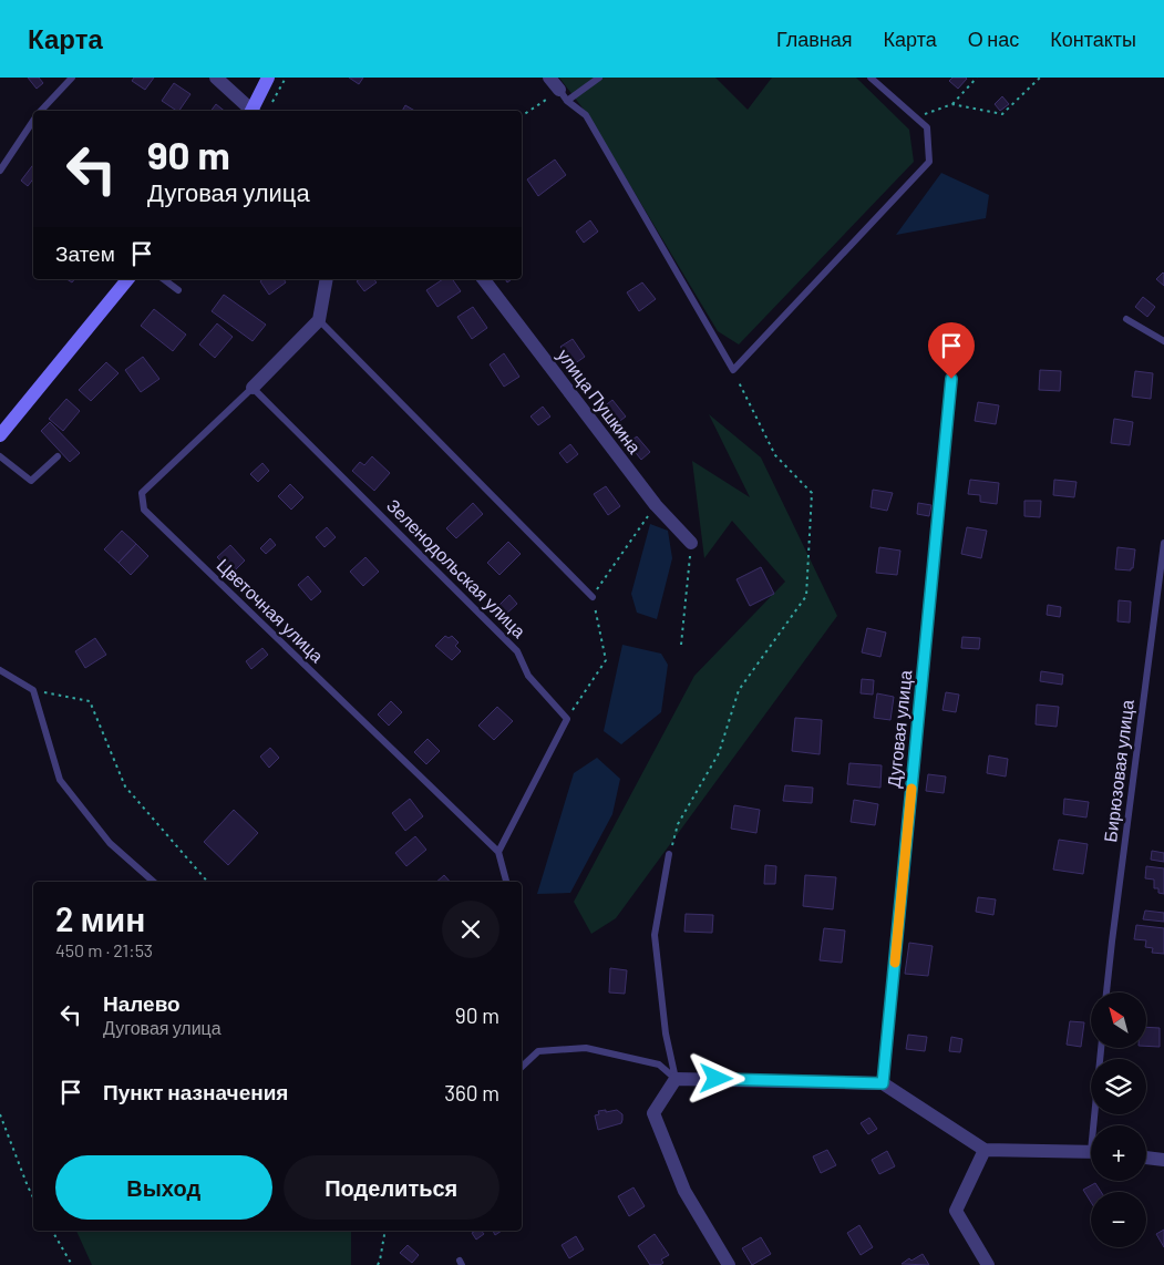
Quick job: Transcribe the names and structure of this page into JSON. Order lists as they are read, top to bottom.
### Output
{
  "streets": {
    "street": ["улица Пушкина"],
    "lane": [
      "Зеленодольская улица",
      "Цветочная улица",
      "Дуговая улица",
      "Бирюзовая улица"
    ]
  },
  "crossings": [
    ["Зеленодольская улица", "Цветочная улица"]
  ],
  "north": "top left",
  "page": {
    "header": "Карта",
    "nav": [
      "Главная",
      "Карта",
      "О нас",
      "Контакты"
    ],
    "turn": ["90 m", "Дуговая улица"],
    "then": "Затем",
    "heading": ["2 мин", "450 m · 21:53"],
    "list": [
      {
        "name": "Налево",
        "note": "Дуговая улица",
        "value": "90 m"
      },
      {
        "name": "Пункт назначения",
        "value": "360 m"
      }
    ],
    "map_buttons": ["+", "−"],
    "buttons": ["Выход", "Поделиться"]
  }
}
